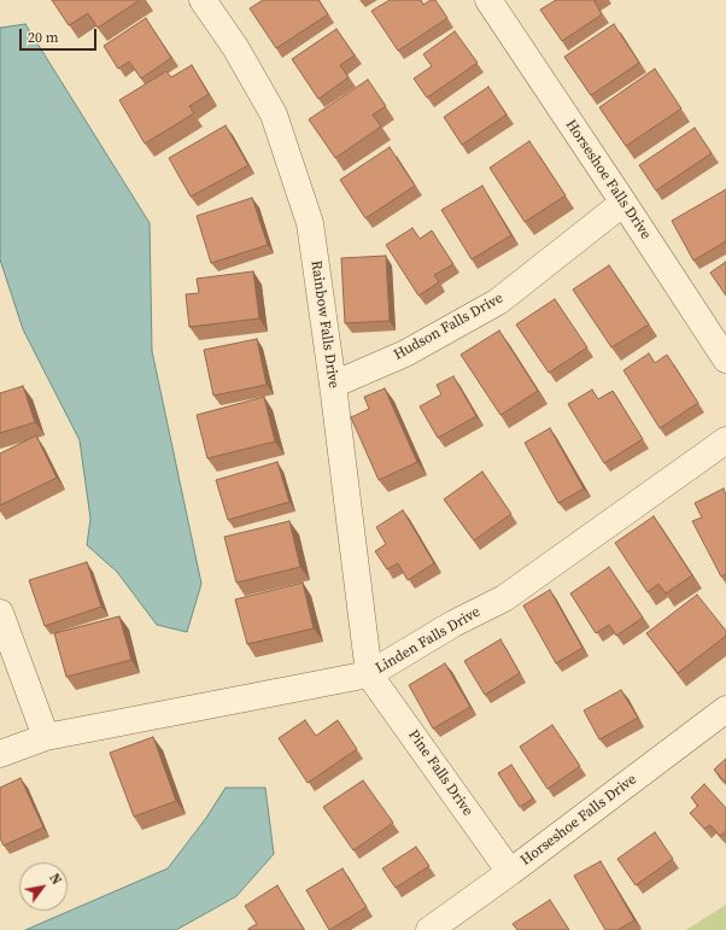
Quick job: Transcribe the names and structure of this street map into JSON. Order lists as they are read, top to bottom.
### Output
{
  "streets": {
    "street": [
      "Horseshoe Falls Drive",
      "Rainbow Falls Drive",
      "Hudson Falls Drive",
      "Linden Falls Drive",
      "Pine Falls Drive"
    ]
  },
  "crossings": [
    ["Horseshoe Falls Drive", "Hudson Falls Drive"],
    ["Horseshoe Falls Drive", "Pine Falls Drive"],
    ["Rainbow Falls Drive", "Hudson Falls Drive"],
    ["Rainbow Falls Drive", "Linden Falls Drive"],
    ["Rainbow Falls Drive", "Pine Falls Drive"],
    ["Linden Falls Drive", "Pine Falls Drive"]
  ],
  "scale_bar": "20 m",
  "north": "top right"
}
